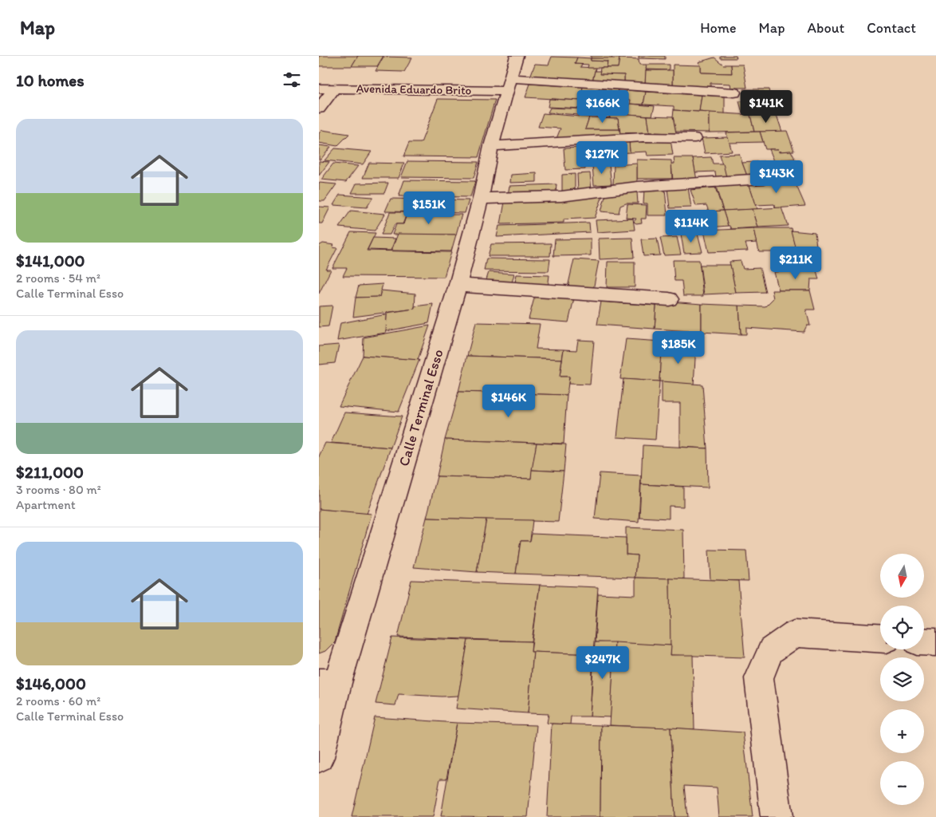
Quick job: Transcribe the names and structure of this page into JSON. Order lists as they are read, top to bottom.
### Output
{
  "streets": {
    "street": ["Avenida Eduardo Brito", "Calle Terminal Esso"]
  },
  "crossings": [
    ["Avenida Eduardo Brito", "Calle Terminal Esso"]
  ],
  "north": "bottom",
  "page": {
    "header": "Map",
    "nav": [
      "Home",
      "Map",
      "About",
      "Contact"
    ],
    "heading": "10 homes",
    "price": [
      "$166K",
      "$141K",
      "$127K",
      "$143K",
      "$151K",
      "$114K",
      "$211K",
      "$185K",
      "$146K",
      "$247K"
    ],
    "list": [
      {
        "name": "$141,000",
        "note": "2 rooms · 54 m² · Calle Terminal Esso"
      },
      {
        "name": "$211,000",
        "note": "3 rooms · 80 m² · Apartment"
      },
      {
        "name": "$146,000",
        "note": "2 rooms · 60 m² · Calle Terminal Esso"
      }
    ],
    "map_buttons": ["+", "−"]
  }
}
